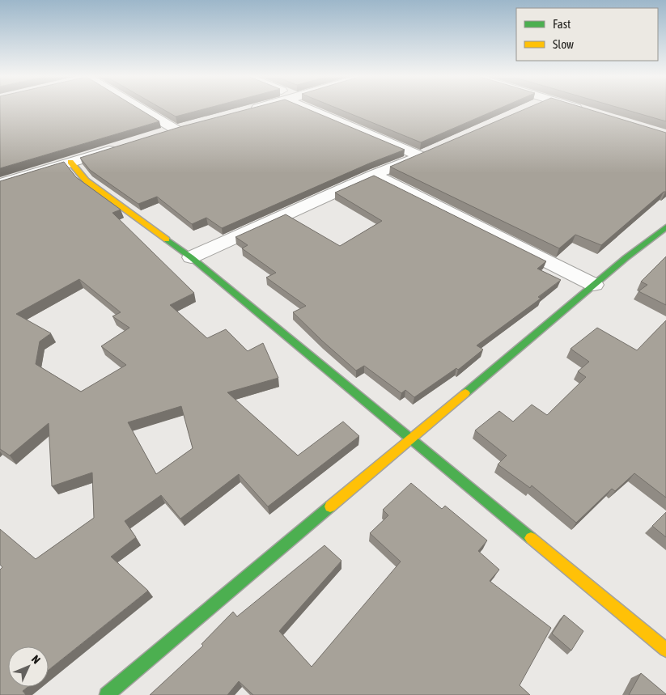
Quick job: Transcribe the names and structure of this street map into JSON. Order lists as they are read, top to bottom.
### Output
{
  "legend": ["Fast", "Slow"],
  "north": "top right"
}
